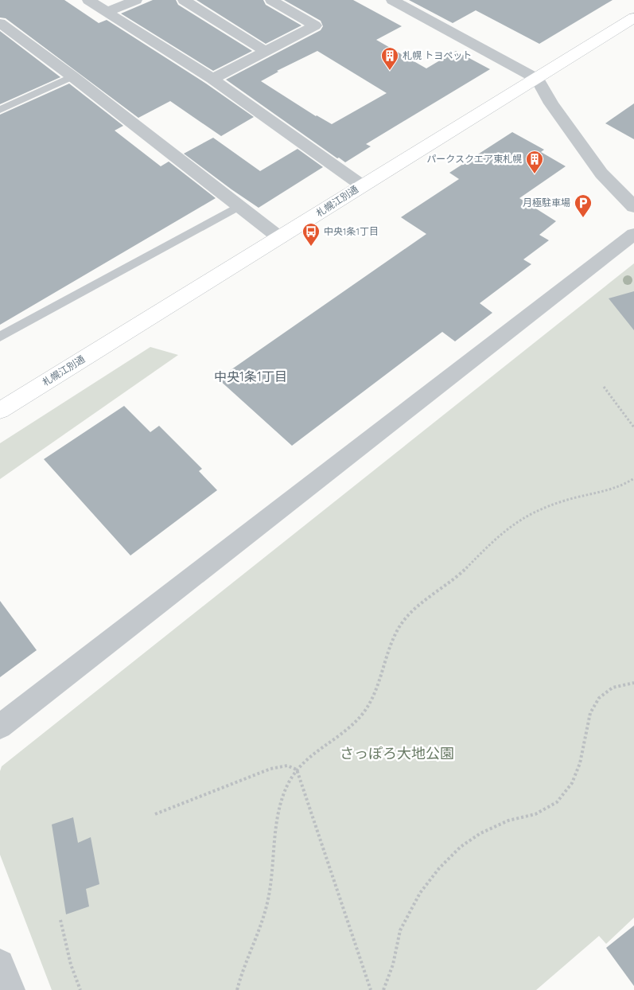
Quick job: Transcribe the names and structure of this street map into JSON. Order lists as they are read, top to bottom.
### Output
{
  "streets": {
    "highway": ["札幌江別通"]
  },
  "districts": ["中央1条1丁目"],
  "parks": ["さっぽろ大地公園"],
  "places": {
    "building": ["札幌 トヨペット", "パークスクエア東札幌"],
    "parking": ["月極駐車場"],
    "bus stop": ["中央1条1丁目"]
  }
}
